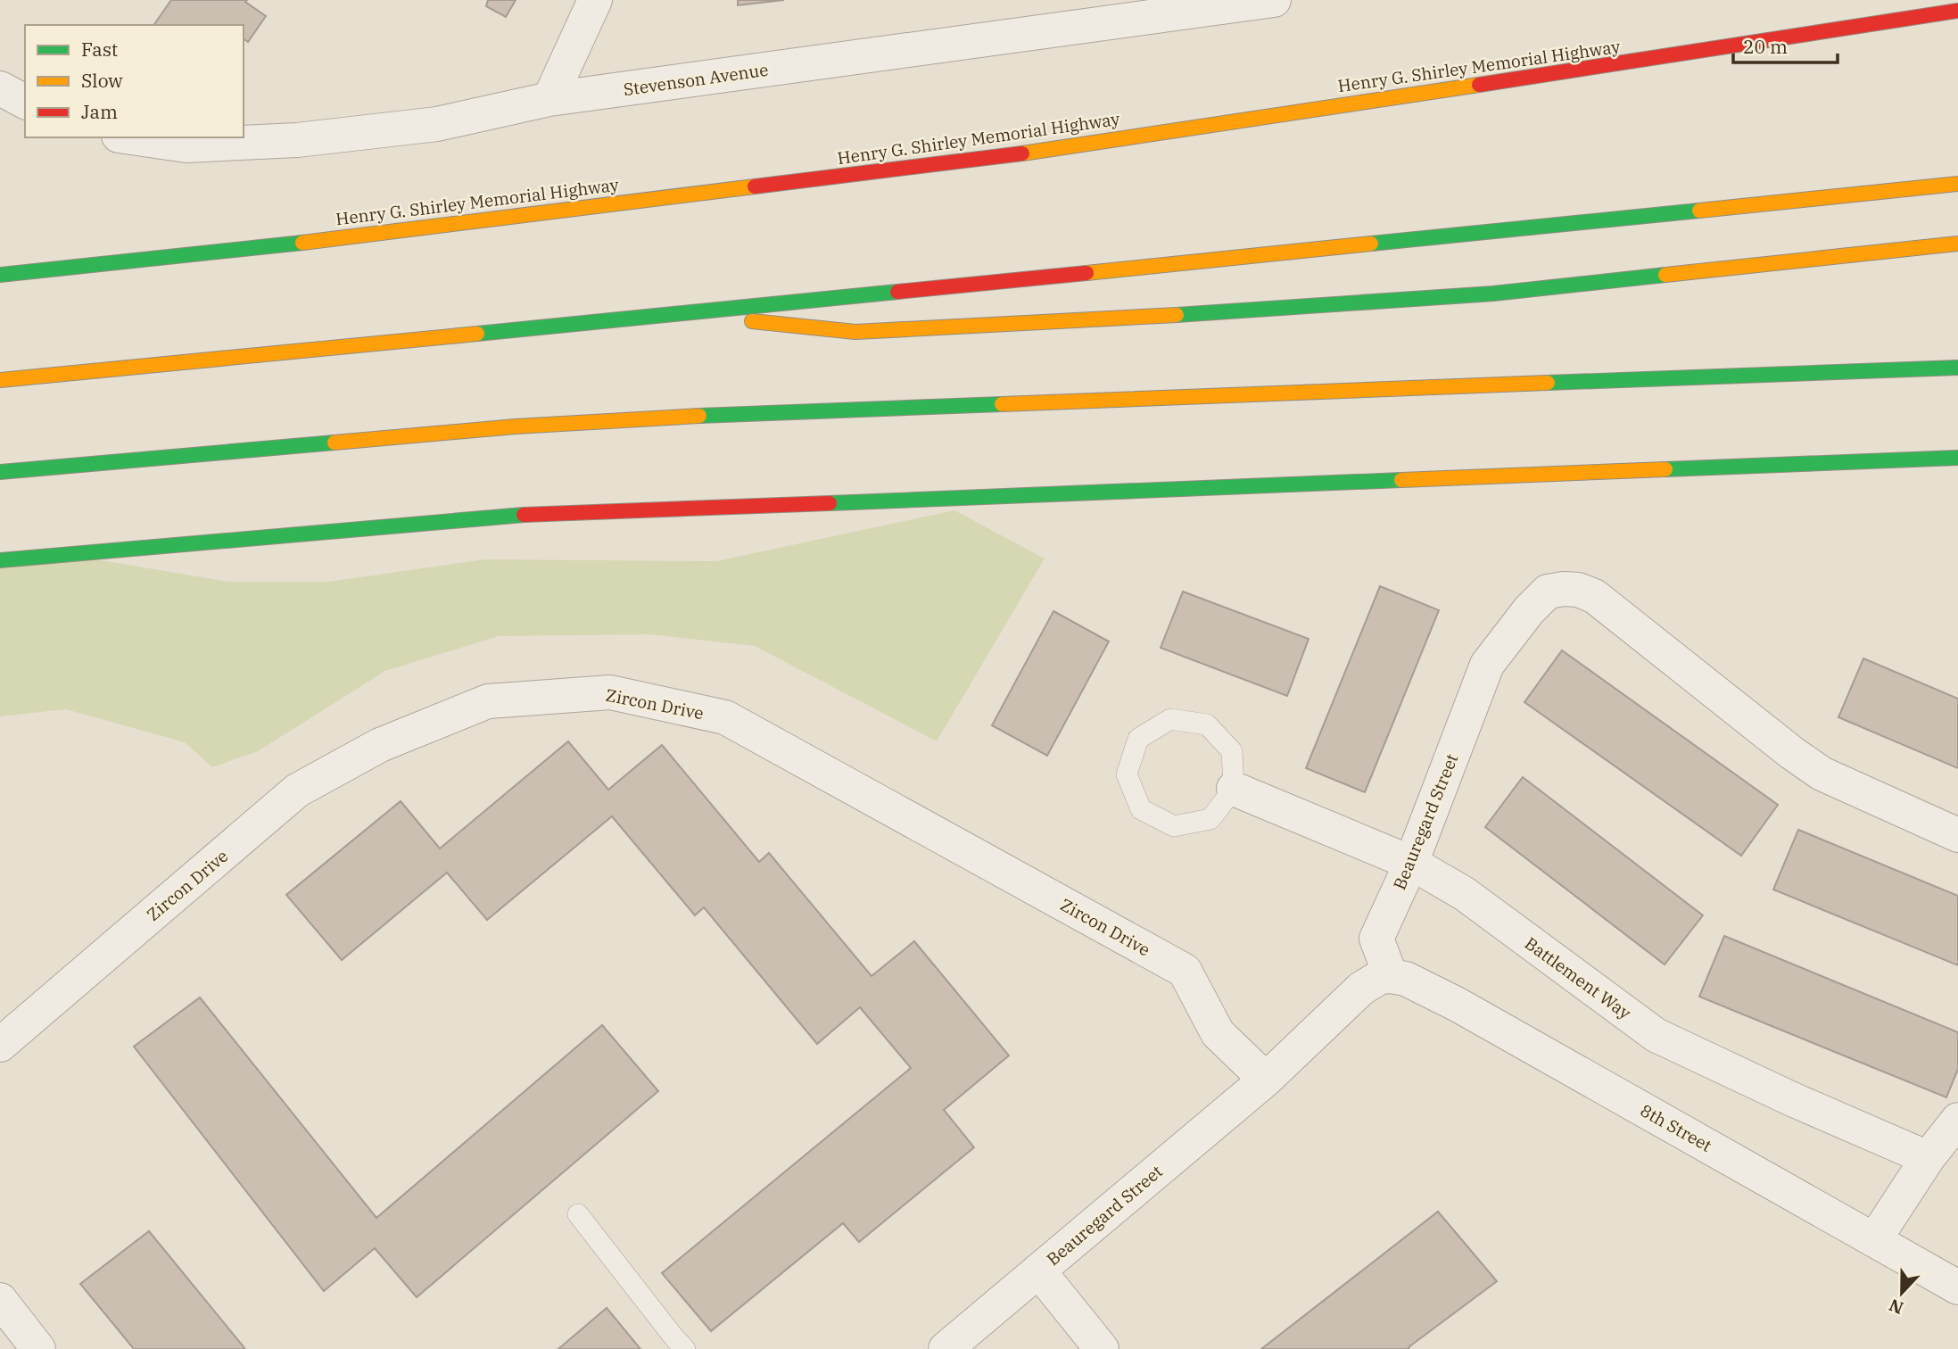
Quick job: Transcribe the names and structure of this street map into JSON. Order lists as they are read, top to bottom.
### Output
{
  "streets": {
    "highway": ["Henry G. Shirley Memorial Highway"],
    "street": [
      "Stevenson Avenue",
      "Zircon Drive",
      "Beauregard Street",
      "Battlement Way",
      "8th Street"
    ]
  },
  "crossings": [
    ["Zircon Drive", "Beauregard Street"],
    ["Beauregard Street", "Battlement Way"],
    ["Beauregard Street", "8th Street"]
  ],
  "legend": ["Fast", "Slow", "Jam"],
  "scale_bar": "20 m",
  "north": "bottom"
}
